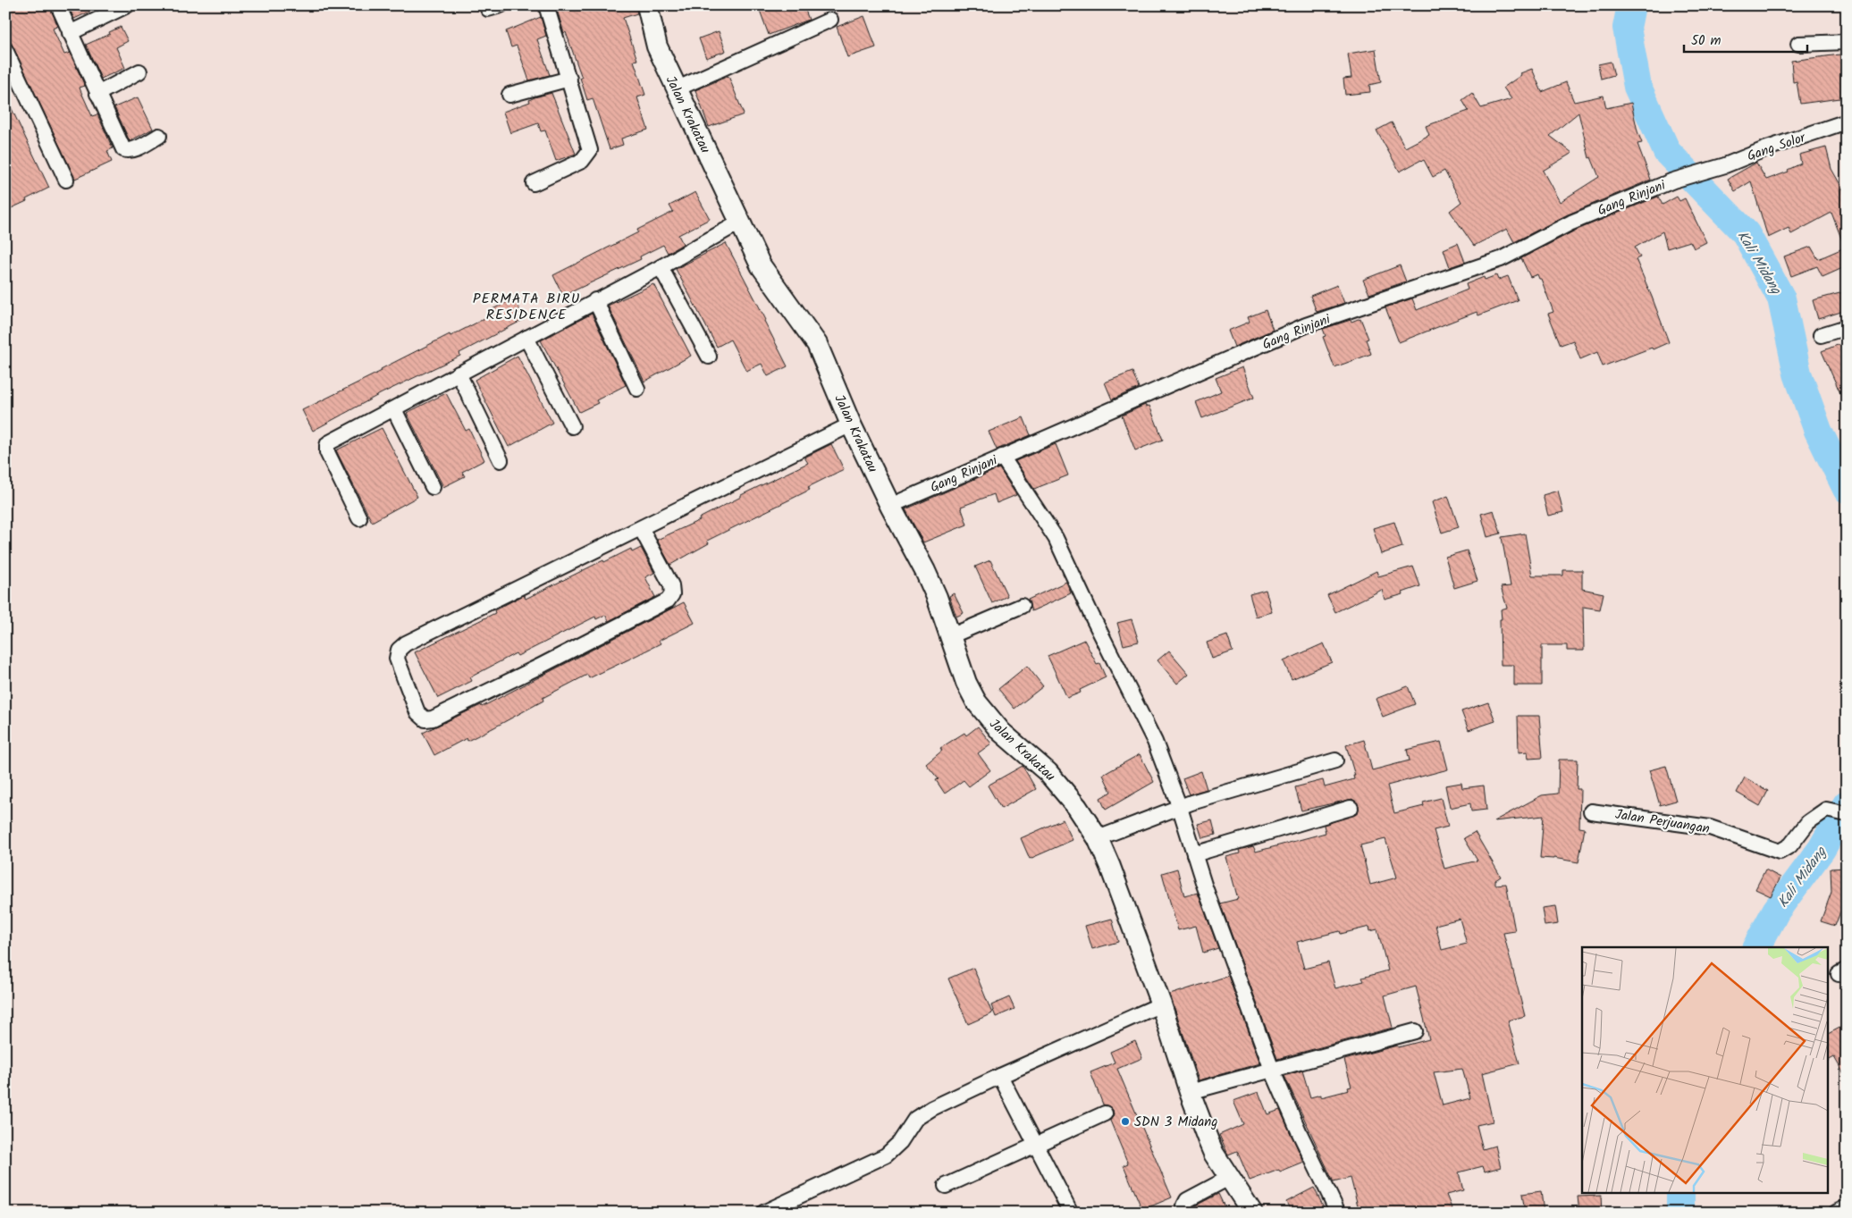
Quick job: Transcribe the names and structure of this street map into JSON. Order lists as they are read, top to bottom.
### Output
{
  "streets": {
    "street": [
      "Jalan Krakatau",
      "Gang Solor",
      "Gang Rinjani",
      "Jalan Perjuangan"
    ]
  },
  "crossings": [
    ["Jalan Krakatau", "Gang Rinjani"],
    ["Gang Solor", "Gang Rinjani"]
  ],
  "districts": ["PERMATA BIRU RESIDENCE"],
  "water": ["Kali Midang"],
  "places": ["SDN 3 Midang"],
  "scale_bar": "50 m"
}
